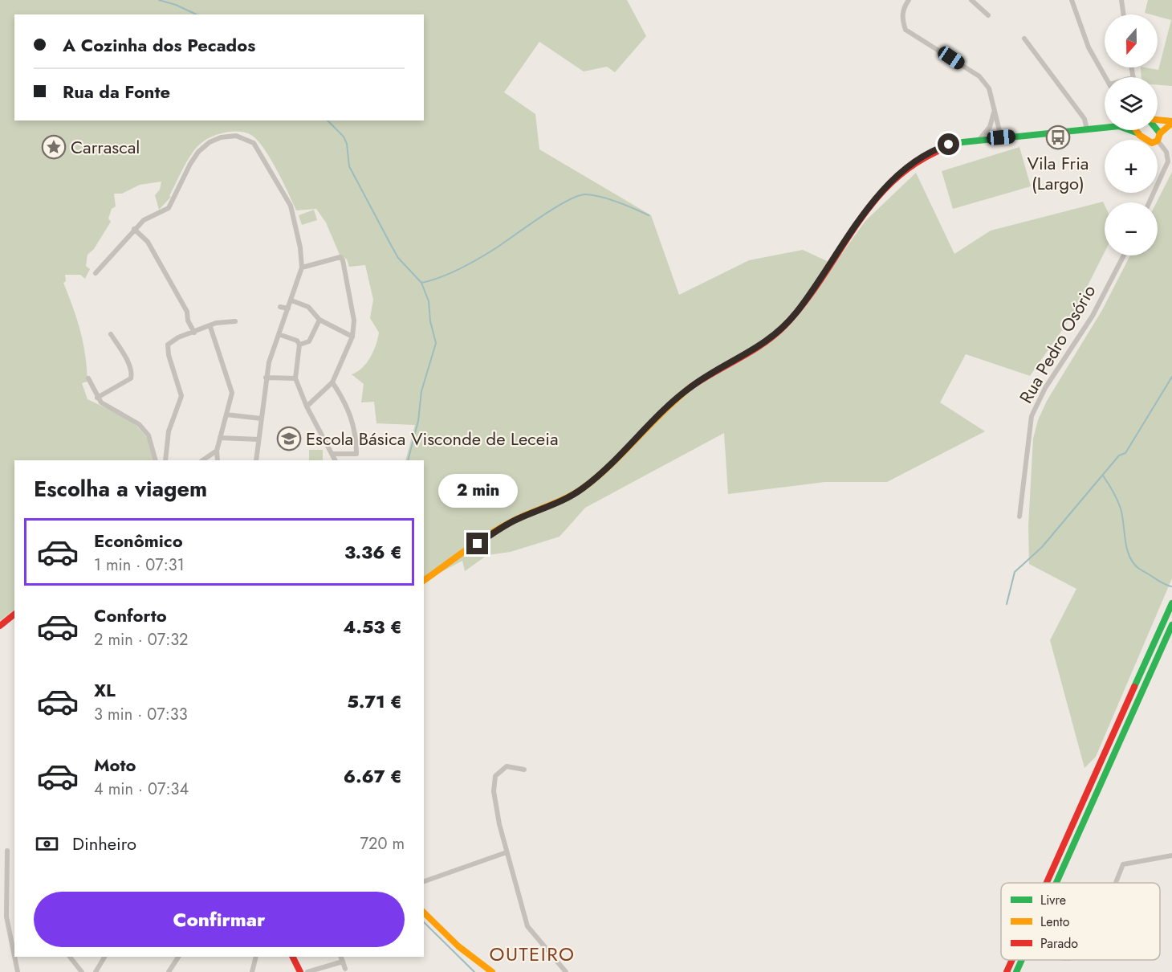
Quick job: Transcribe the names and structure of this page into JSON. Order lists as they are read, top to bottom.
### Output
{
  "streets": {
    "street": ["Rua Pedro Osório"]
  },
  "districts": ["OUTEIRO"],
  "places": {
    "bus stop": ["Vila Fria (Largo)"],
    "place": ["Carrascal"],
    "school or university": ["Escola Básica Visconde de Leceia"]
  },
  "legend": ["Livre", "Lento", "Parado"],
  "north": "bottom",
  "page": {
    "map_buttons": ["+", "−"],
    "banner": ["A Cozinha dos Pecados", "Rua da Fonte"],
    "heading": "Escolha a viagem",
    "bubble": "2 min",
    "list": [
      {
        "name": "Econômico",
        "note": "1 min · 07:31",
        "value": "3.36 €"
      },
      {
        "name": "Conforto",
        "note": "2 min · 07:32",
        "value": "4.53 €"
      },
      {
        "name": "XL",
        "note": "3 min · 07:33",
        "value": "5.71 €"
      },
      {
        "name": "Moto",
        "note": "4 min · 07:34",
        "value": "6.67 €"
      }
    ],
    "pay": ["Dinheiro", "720 m"],
    "buttons": "Confirmar"
  }
}
